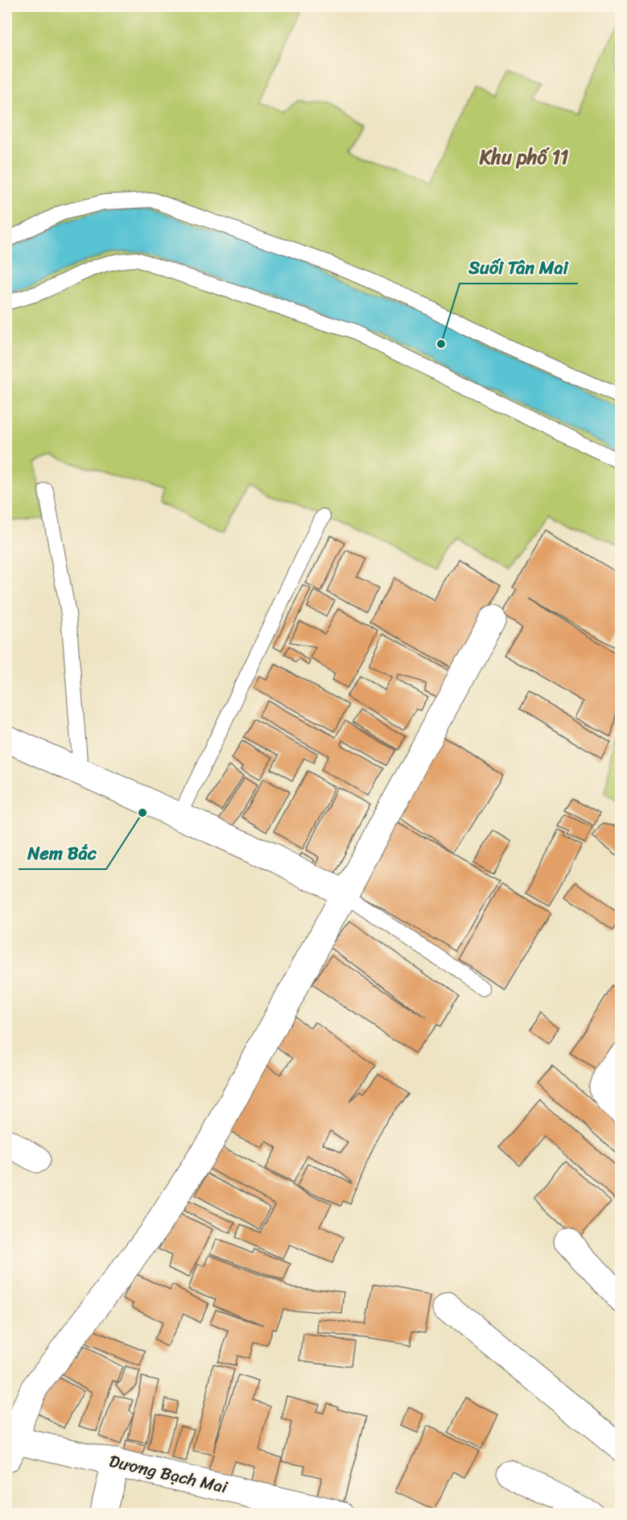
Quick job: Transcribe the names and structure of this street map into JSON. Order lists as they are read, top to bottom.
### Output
{
  "streets": {
    "street": ["Dương Bạch Mai"]
  },
  "districts": ["Khu phố 11"],
  "places": ["Suối Tân Mai", "Nem Bắc"]
}
